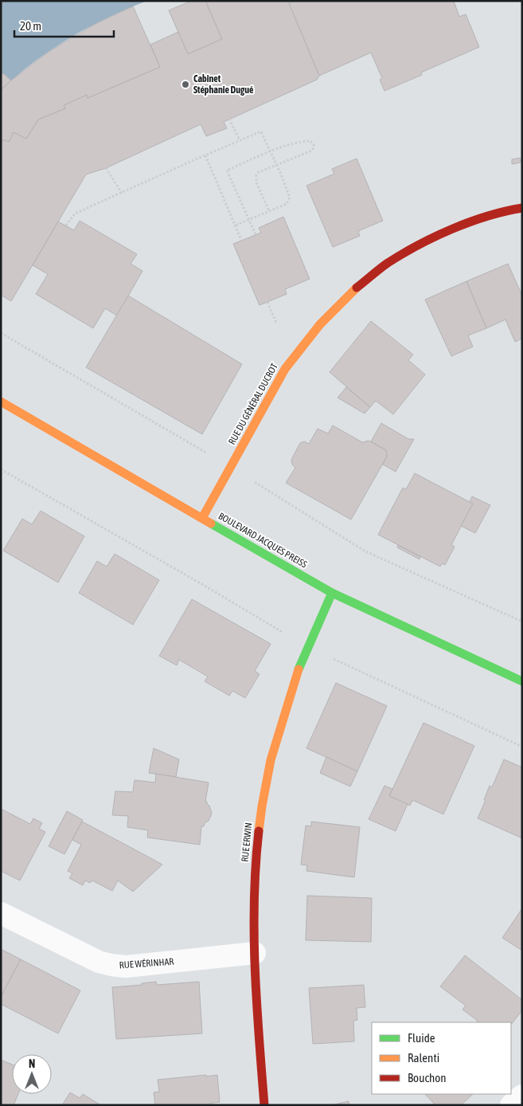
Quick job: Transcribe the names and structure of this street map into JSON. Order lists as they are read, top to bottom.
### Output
{
  "streets": {
    "street": [
      "RUE DU GÉNÉRAL DUCROT",
      "BOULEVARD JACQUES PREISS",
      "RUE ERWIN",
      "RUE WÉRINHAR"
    ]
  },
  "crossings": [
    ["RUE DU GÉNÉRAL DUCROT", "BOULEVARD JACQUES PREISS"],
    ["BOULEVARD JACQUES PREISS", "RUE ERWIN"],
    ["RUE ERWIN", "RUE WÉRINHAR"]
  ],
  "places": ["Cabinet Stéphanie Dugué"],
  "legend": ["Fluide", "Ralenti", "Bouchon"],
  "scale_bar": "20 m",
  "north": "top"
}
